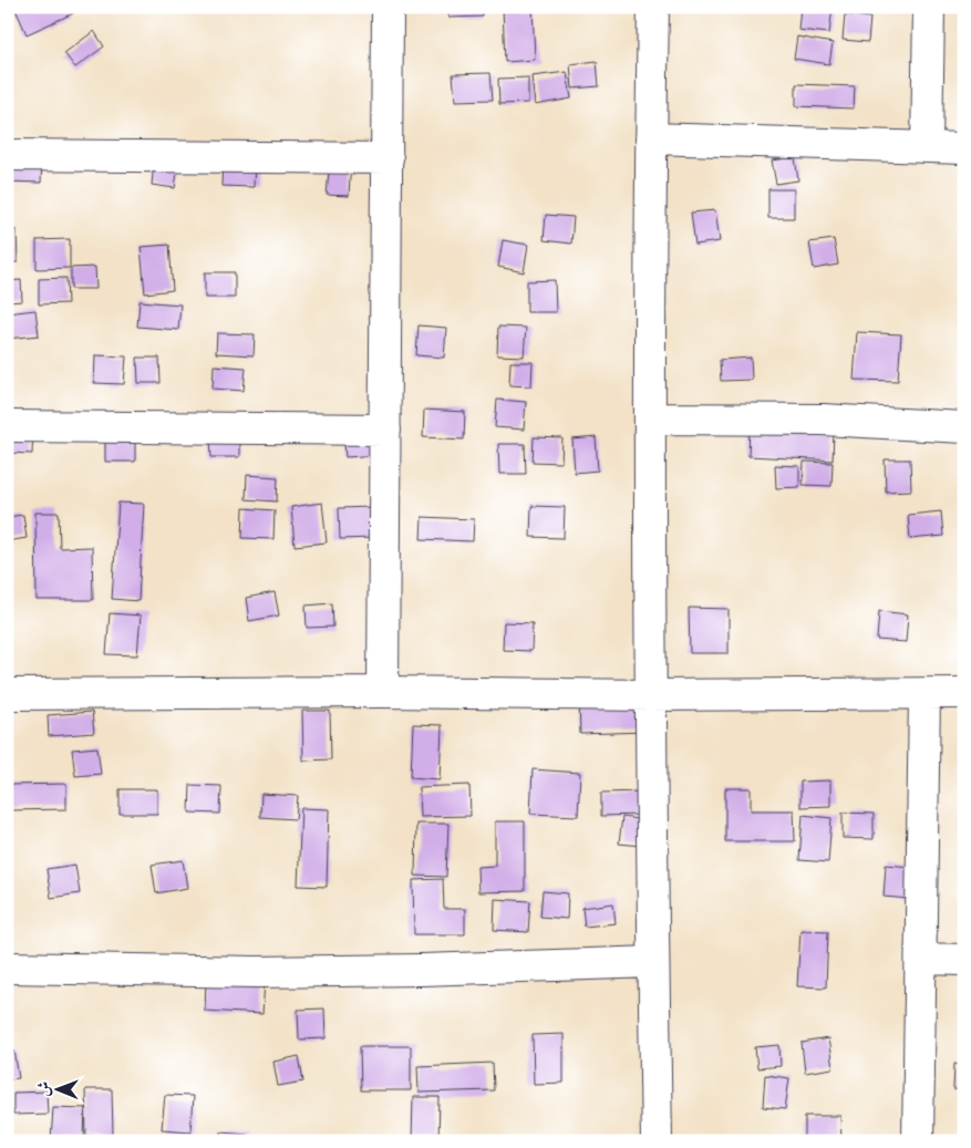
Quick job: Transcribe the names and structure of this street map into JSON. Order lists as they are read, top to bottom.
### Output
{
  "north": "left"
}
